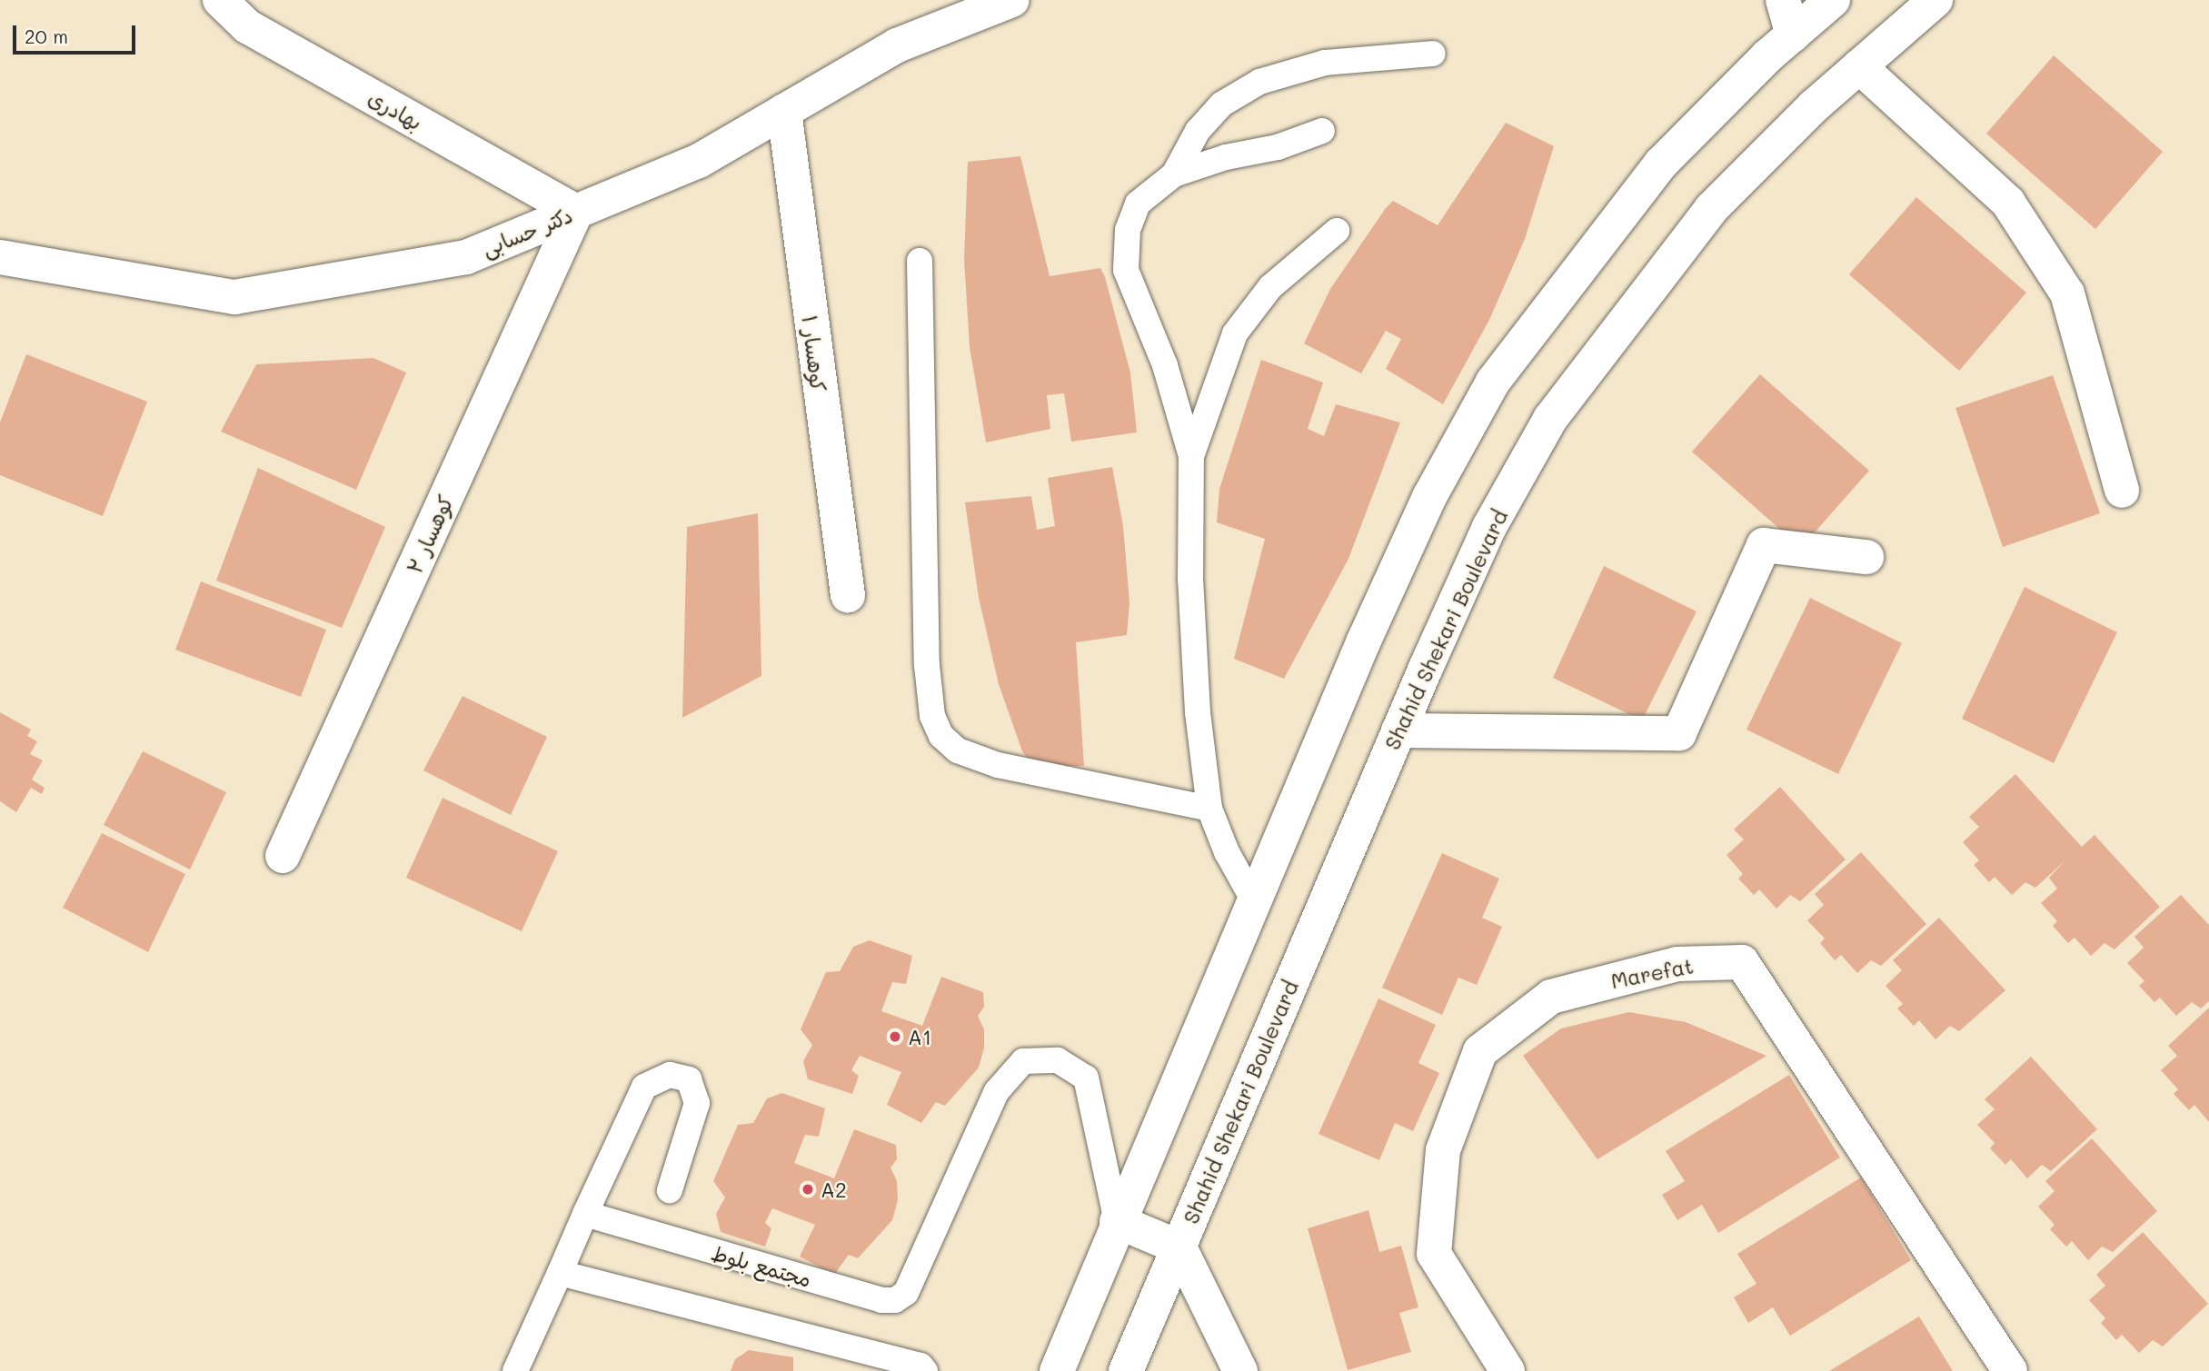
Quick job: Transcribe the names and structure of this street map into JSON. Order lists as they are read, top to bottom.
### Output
{
  "streets": {
    "street": [
      "بهادری",
      "دکتر حسابی",
      "کوهسار ۱",
      "کوهسار ۲",
      "Shahid Shekari Boulevard",
      "Marefat"
    ],
    "lane": ["مجتمع بلوط"]
  },
  "crossings": [
    ["بهادری", "دکتر حسابی"],
    ["بهادری", "کوهسار ۲"],
    ["دکتر حسابی", "کوهسار ۱"],
    ["دکتر حسابی", "کوهسار ۲"]
  ],
  "places": ["A1", "A2"],
  "scale_bar": "20 m"
}
